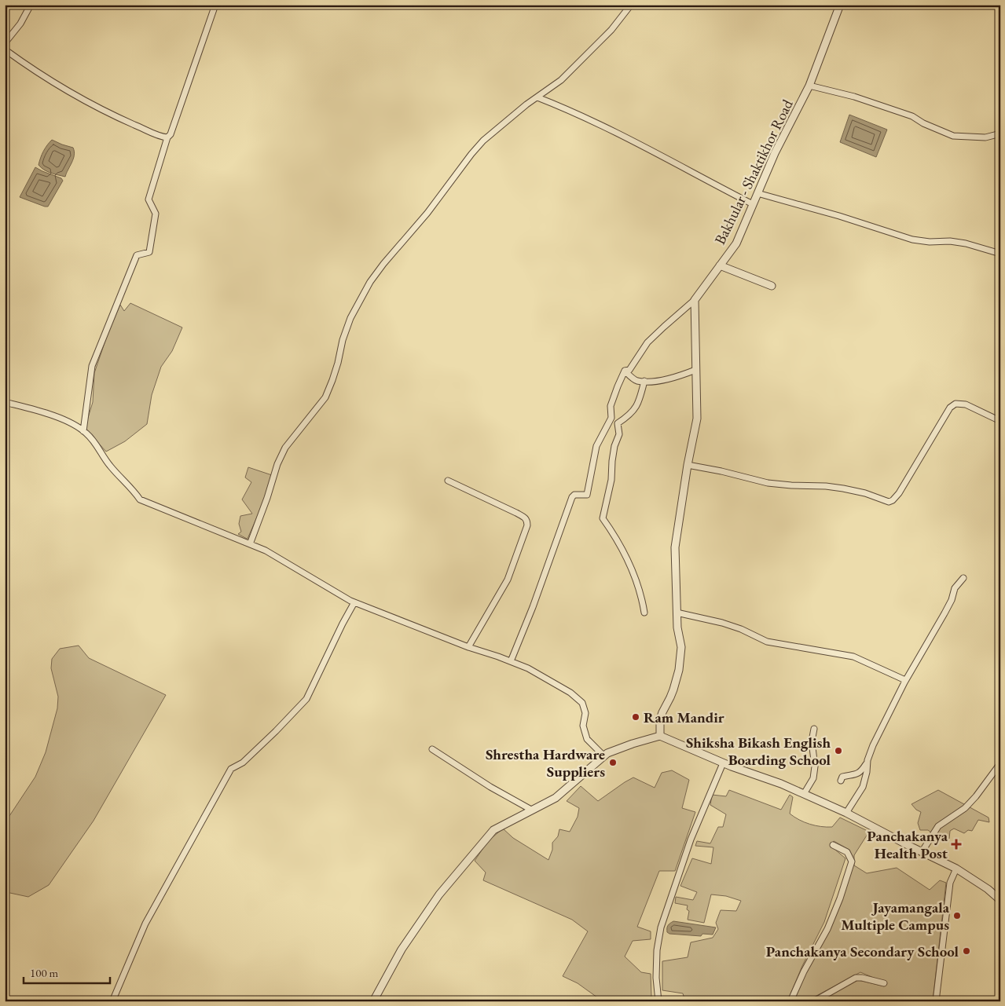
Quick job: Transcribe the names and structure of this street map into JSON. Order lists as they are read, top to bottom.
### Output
{
  "streets": {
    "street": ["Bakhular - Shaktikhor Road"]
  },
  "places": {
    "other": [
      "Ram Mandir",
      "Shiksha Bikash English Boarding School",
      "Shrestha Hardware Suppliers",
      "Jayamangala Multiple Campus",
      "Panchakanya Secondary School"
    ],
    "health": ["Panchakanya Health Post"]
  },
  "scale_bar": "100 m"
}
